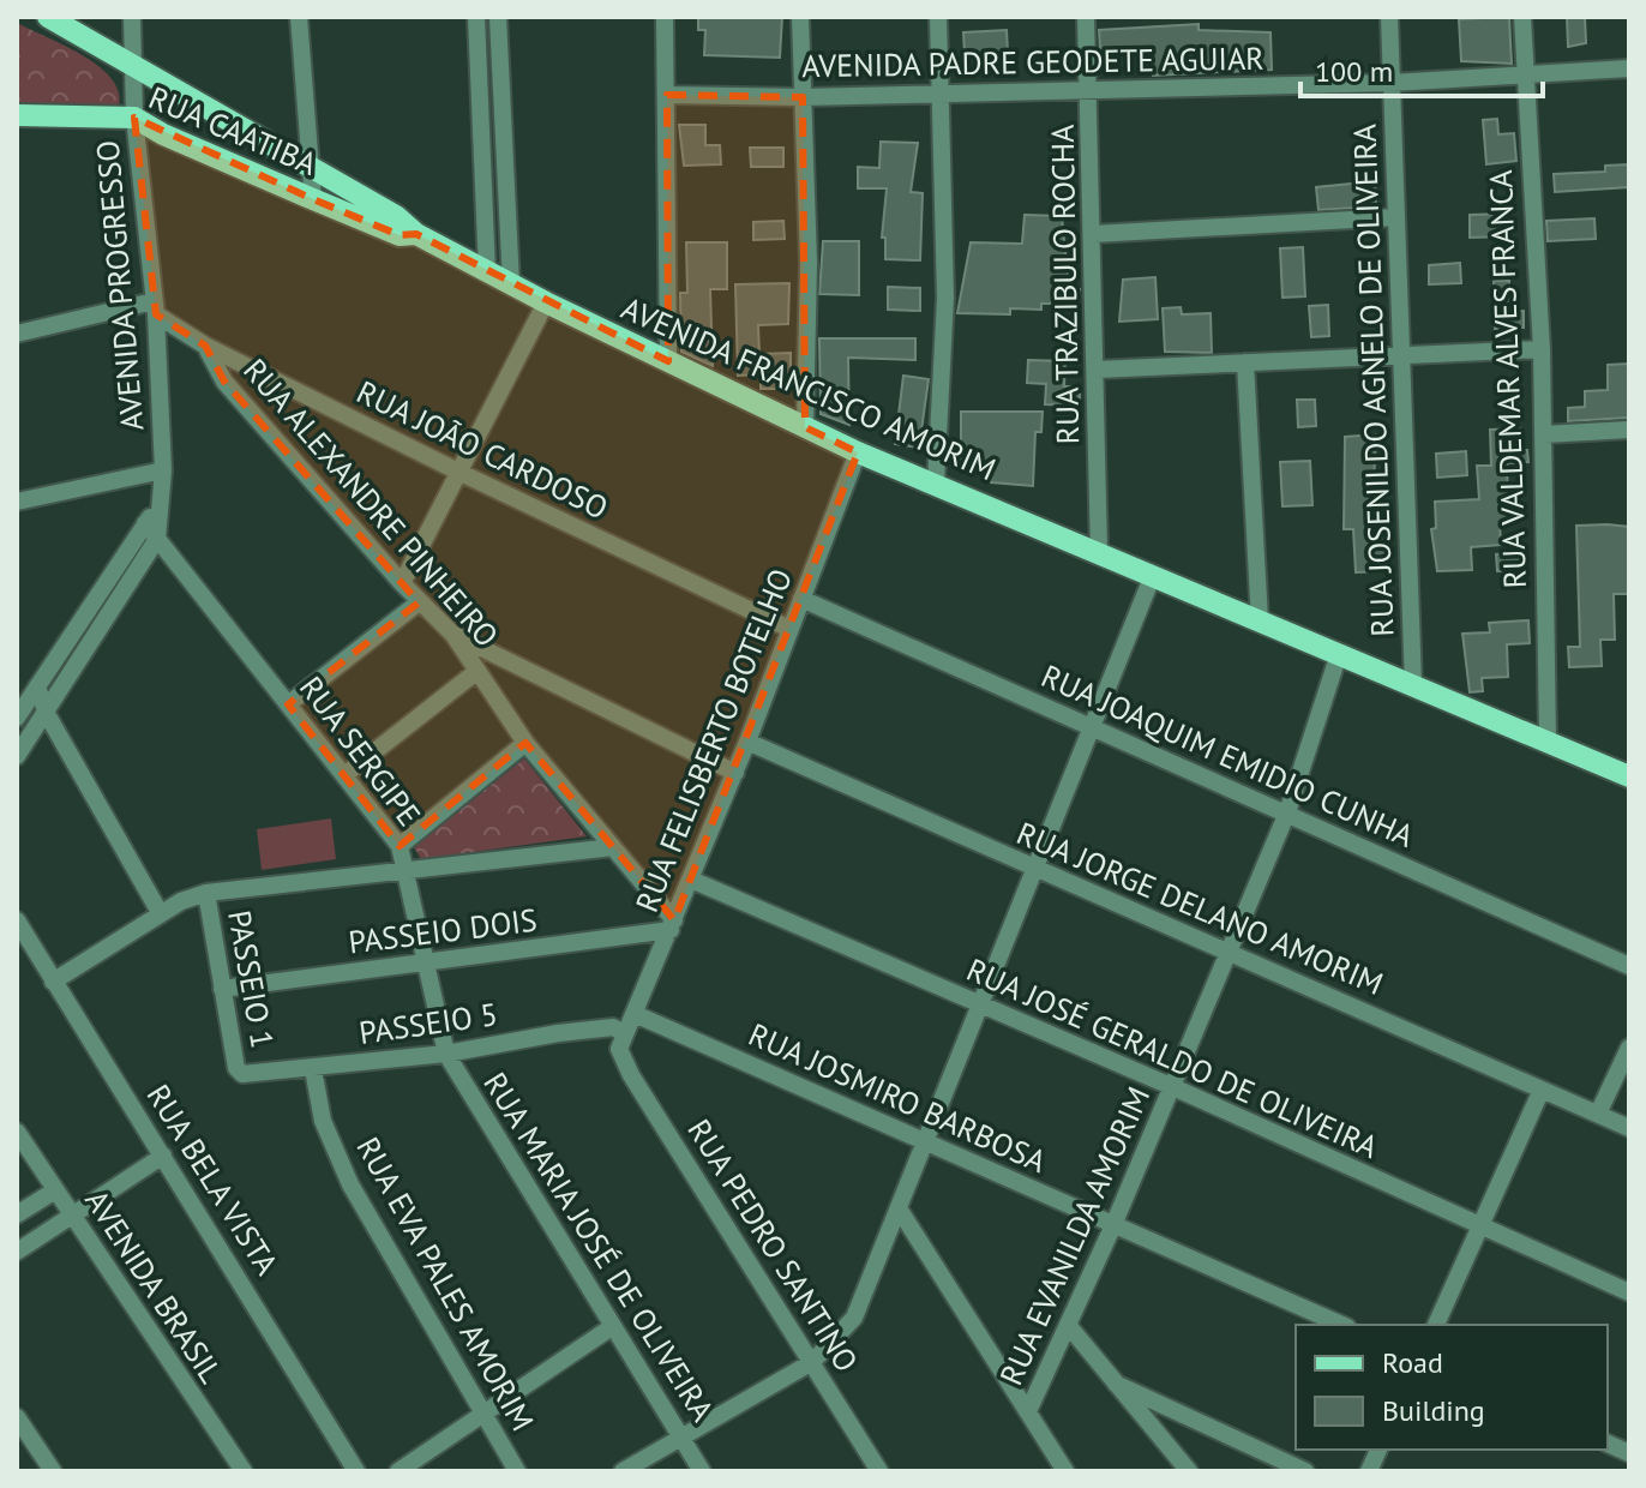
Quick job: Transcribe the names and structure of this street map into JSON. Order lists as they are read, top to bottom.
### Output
{
  "streets": {
    "main road": ["RUA CAATIBA", "AVENIDA FRANCISCO AMORIM"],
    "street": [
      "AVENIDA PADRE GEODETE AGUIAR",
      "RUA TRAZIBULO ROCHA",
      "AVENIDA PROGRESSO",
      "RUA VALDEMAR ALVES FRANCA",
      "RUA JOSENILDO AGNELO DE OLIVEIRA",
      "RUA JOÃO CARDOSO",
      "RUA ALEXANDRE PINHEIRO",
      "RUA FELISBERTO BOTELHO",
      "RUA SERGIPE",
      "RUA JOAQUIM EMIDIO CUNHA",
      "RUA JORGE DELANO AMORIM",
      "PASSEIO DOIS",
      "PASSEIO 1",
      "PASSEIO 5",
      "RUA JOSÉ GERALDO DE OLIVEIRA",
      "RUA JOSMIRO BARBOSA",
      "RUA BELA VISTA",
      "RUA EVANILDA AMORIM",
      "RUA PEDRO SANTINO",
      "RUA MARIA JOSÉ DE OLIVEIRA",
      "RUA EVA PALES AMORIM",
      "AVENIDA BRASIL"
    ]
  },
  "crossings": [
    ["AVENIDA PADRE GEODETE AGUIAR", "RUA TRAZIBULO ROCHA"],
    ["AVENIDA PADRE GEODETE AGUIAR", "RUA VALDEMAR ALVES FRANCA"],
    ["AVENIDA PADRE GEODETE AGUIAR", "RUA JOSENILDO AGNELO DE OLIVEIRA"],
    ["RUA CAATIBA", "AVENIDA PROGRESSO"],
    ["RUA CAATIBA", "AVENIDA FRANCISCO AMORIM"],
    ["RUA TRAZIBULO ROCHA", "AVENIDA FRANCISCO AMORIM"],
    ["AVENIDA PROGRESSO", "AVENIDA FRANCISCO AMORIM"],
    ["AVENIDA PROGRESSO", "RUA JOÃO CARDOSO"],
    ["AVENIDA PROGRESSO", "RUA SERGIPE"],
    ["RUA VALDEMAR ALVES FRANCA", "AVENIDA FRANCISCO AMORIM"],
    ["RUA JOSENILDO AGNELO DE OLIVEIRA", "AVENIDA FRANCISCO AMORIM"],
    ["AVENIDA FRANCISCO AMORIM", "RUA FELISBERTO BOTELHO"],
    ["AVENIDA FRANCISCO AMORIM", "RUA EVANILDA AMORIM"],
    ["RUA JOÃO CARDOSO", "RUA ALEXANDRE PINHEIRO"],
    ["RUA JOÃO CARDOSO", "RUA FELISBERTO BOTELHO"],
    ["RUA ALEXANDRE PINHEIRO", "RUA FELISBERTO BOTELHO"],
    ["RUA ALEXANDRE PINHEIRO", "PASSEIO DOIS"],
    ["RUA FELISBERTO BOTELHO", "RUA JOAQUIM EMIDIO CUNHA"],
    ["RUA FELISBERTO BOTELHO", "RUA JORGE DELANO AMORIM"],
    ["RUA FELISBERTO BOTELHO", "PASSEIO DOIS"],
    ["RUA FELISBERTO BOTELHO", "PASSEIO 5"],
    ["RUA FELISBERTO BOTELHO", "RUA JOSÉ GERALDO DE OLIVEIRA"],
    ["RUA FELISBERTO BOTELHO", "RUA JOSMIRO BARBOSA"],
    ["RUA FELISBERTO BOTELHO", "RUA PEDRO SANTINO"],
    ["RUA SERGIPE", "PASSEIO DOIS"],
    ["RUA SERGIPE", "PASSEIO 5"],
    ["RUA SERGIPE", "RUA MARIA JOSÉ DE OLIVEIRA"],
    ["RUA JOAQUIM EMIDIO CUNHA", "RUA EVANILDA AMORIM"],
    ["RUA JORGE DELANO AMORIM", "RUA EVANILDA AMORIM"],
    ["PASSEIO DOIS", "PASSEIO 1"],
    ["PASSEIO 1", "PASSEIO 5"],
    ["PASSEIO 5", "RUA PEDRO SANTINO"],
    ["PASSEIO 5", "RUA MARIA JOSÉ DE OLIVEIRA"],
    ["PASSEIO 5", "RUA EVA PALES AMORIM"],
    ["RUA JOSÉ GERALDO DE OLIVEIRA", "RUA EVANILDA AMORIM"],
    ["RUA JOSMIRO BARBOSA", "RUA EVANILDA AMORIM"]
  ],
  "legend": ["Road", "Building"],
  "scale_bar": "100 m"
}
